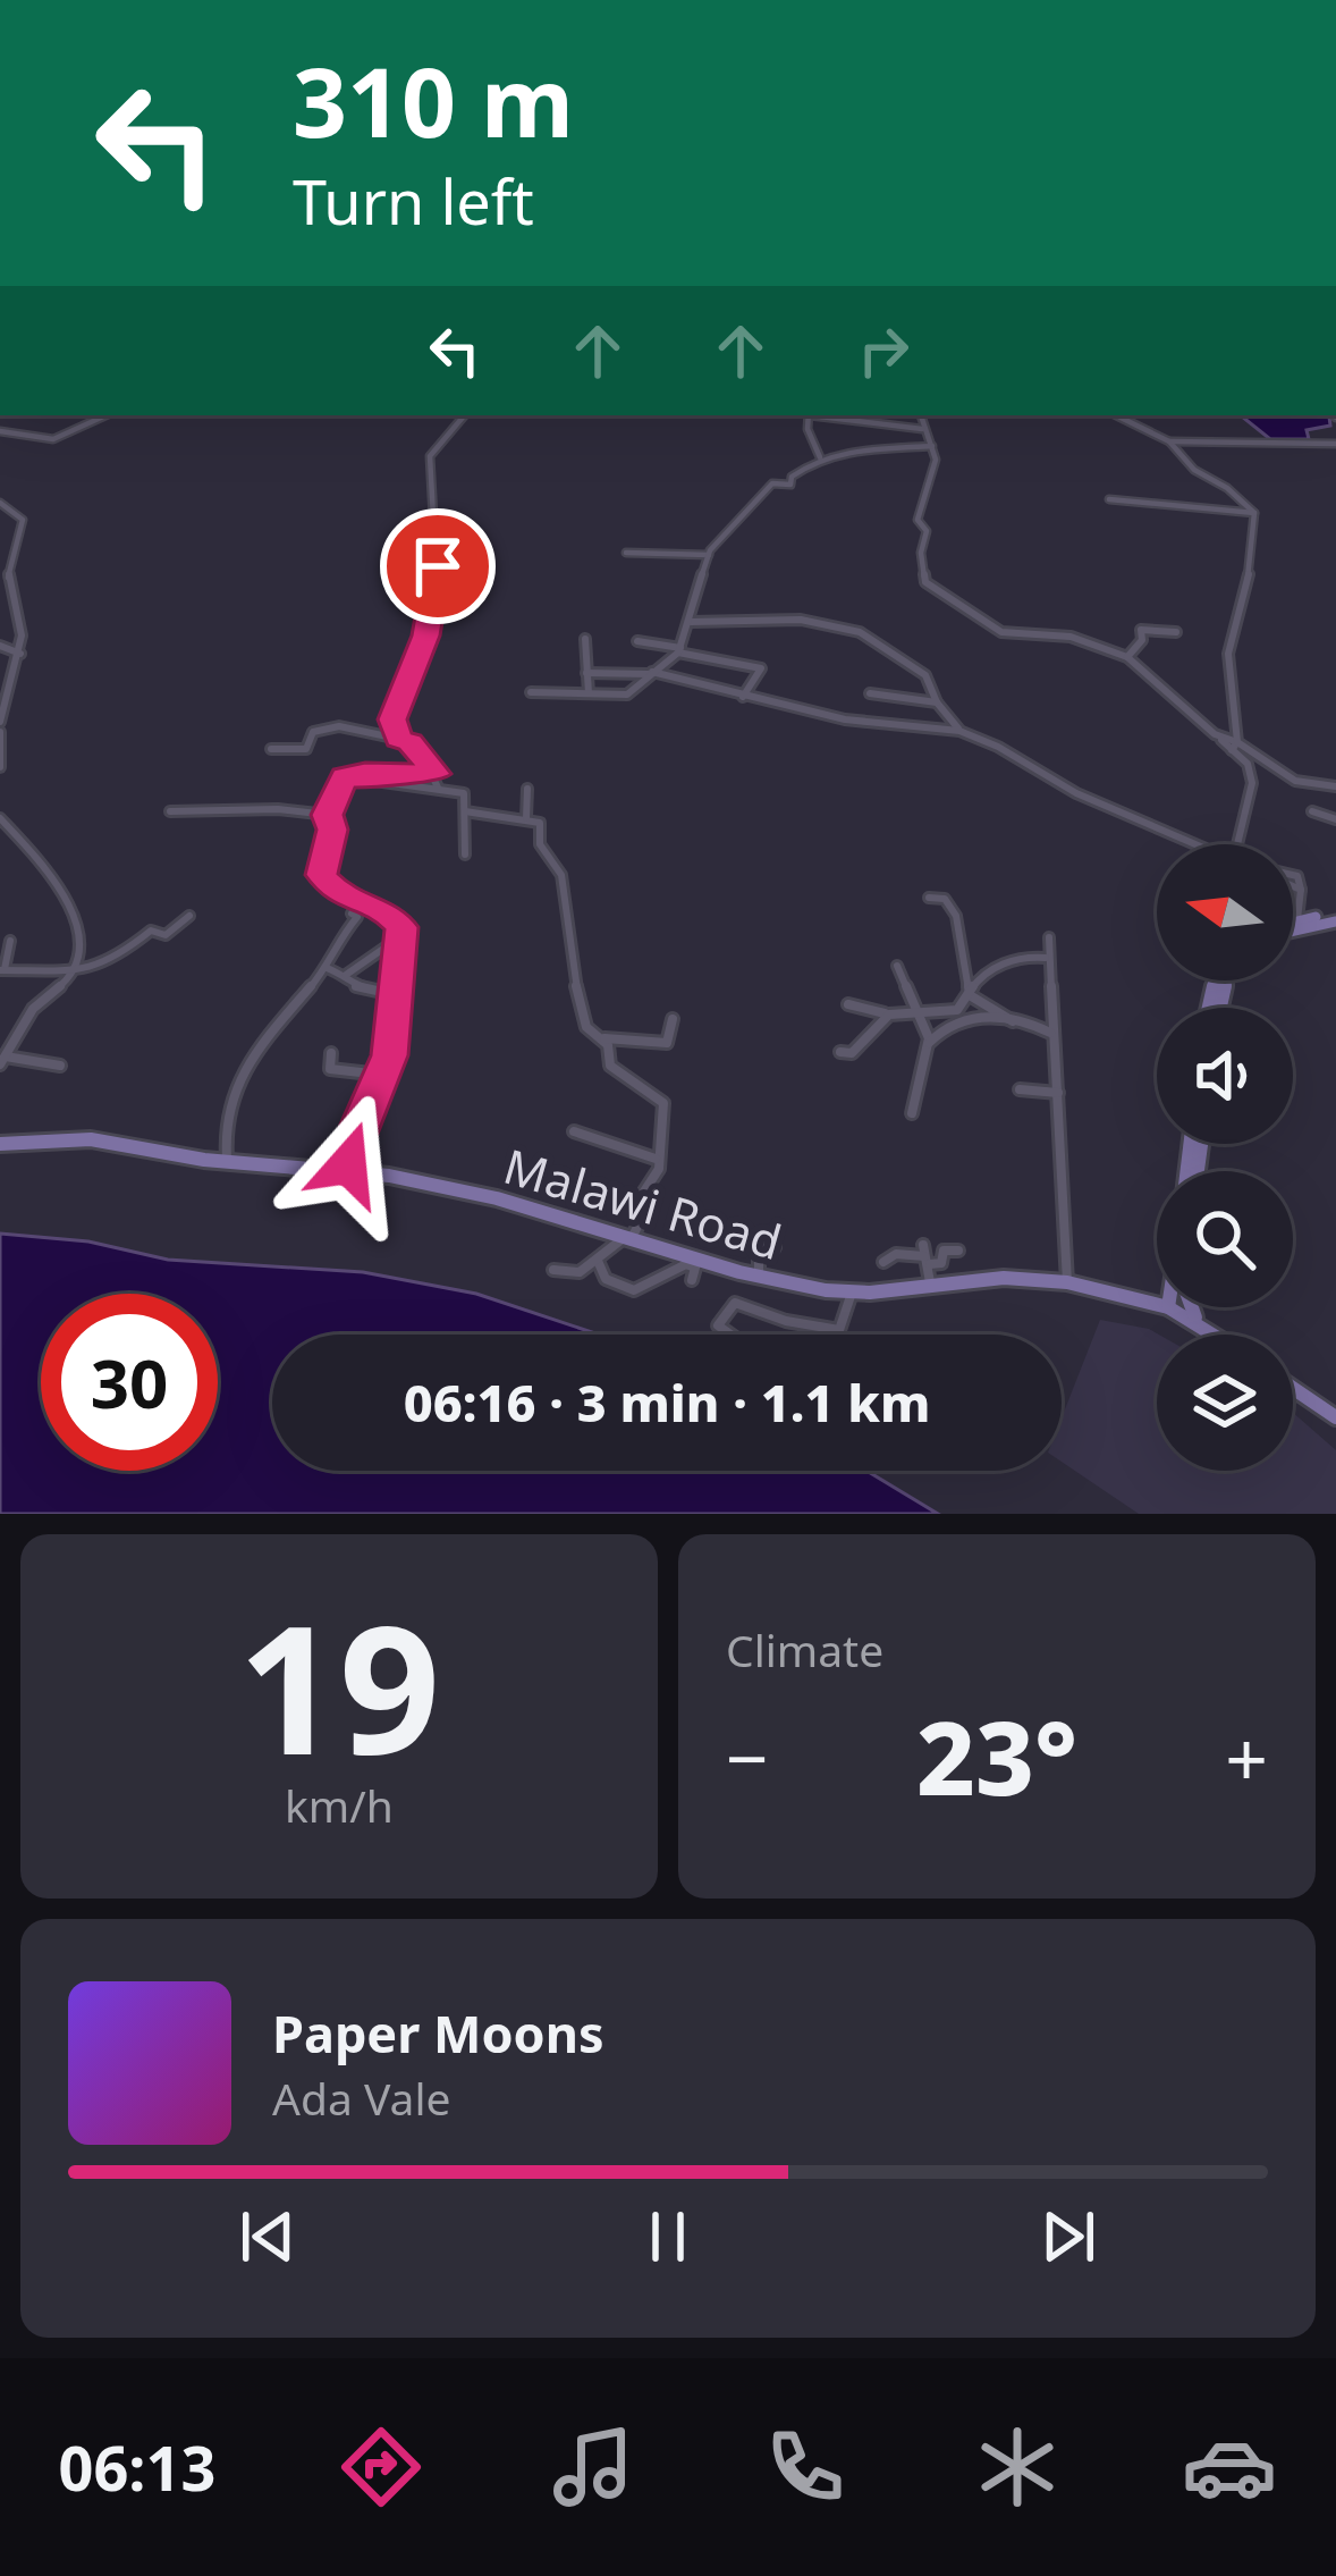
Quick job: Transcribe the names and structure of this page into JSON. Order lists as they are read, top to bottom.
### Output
{
  "streets": {
    "main road": ["Malawi Road"]
  },
  "north": "left",
  "page": {
    "turn": ["310 m", "Turn left"],
    "limit": "30",
    "trip": "06:16 · 3 min · 1.1 km",
    "tile": [
      ["19", "km/h"],
      "Climate"
    ],
    "heat": ["−", "23°", "+"],
    "song": ["Paper Moons", "Ada Vale"],
    "tabs": "06:13"
  }
}
